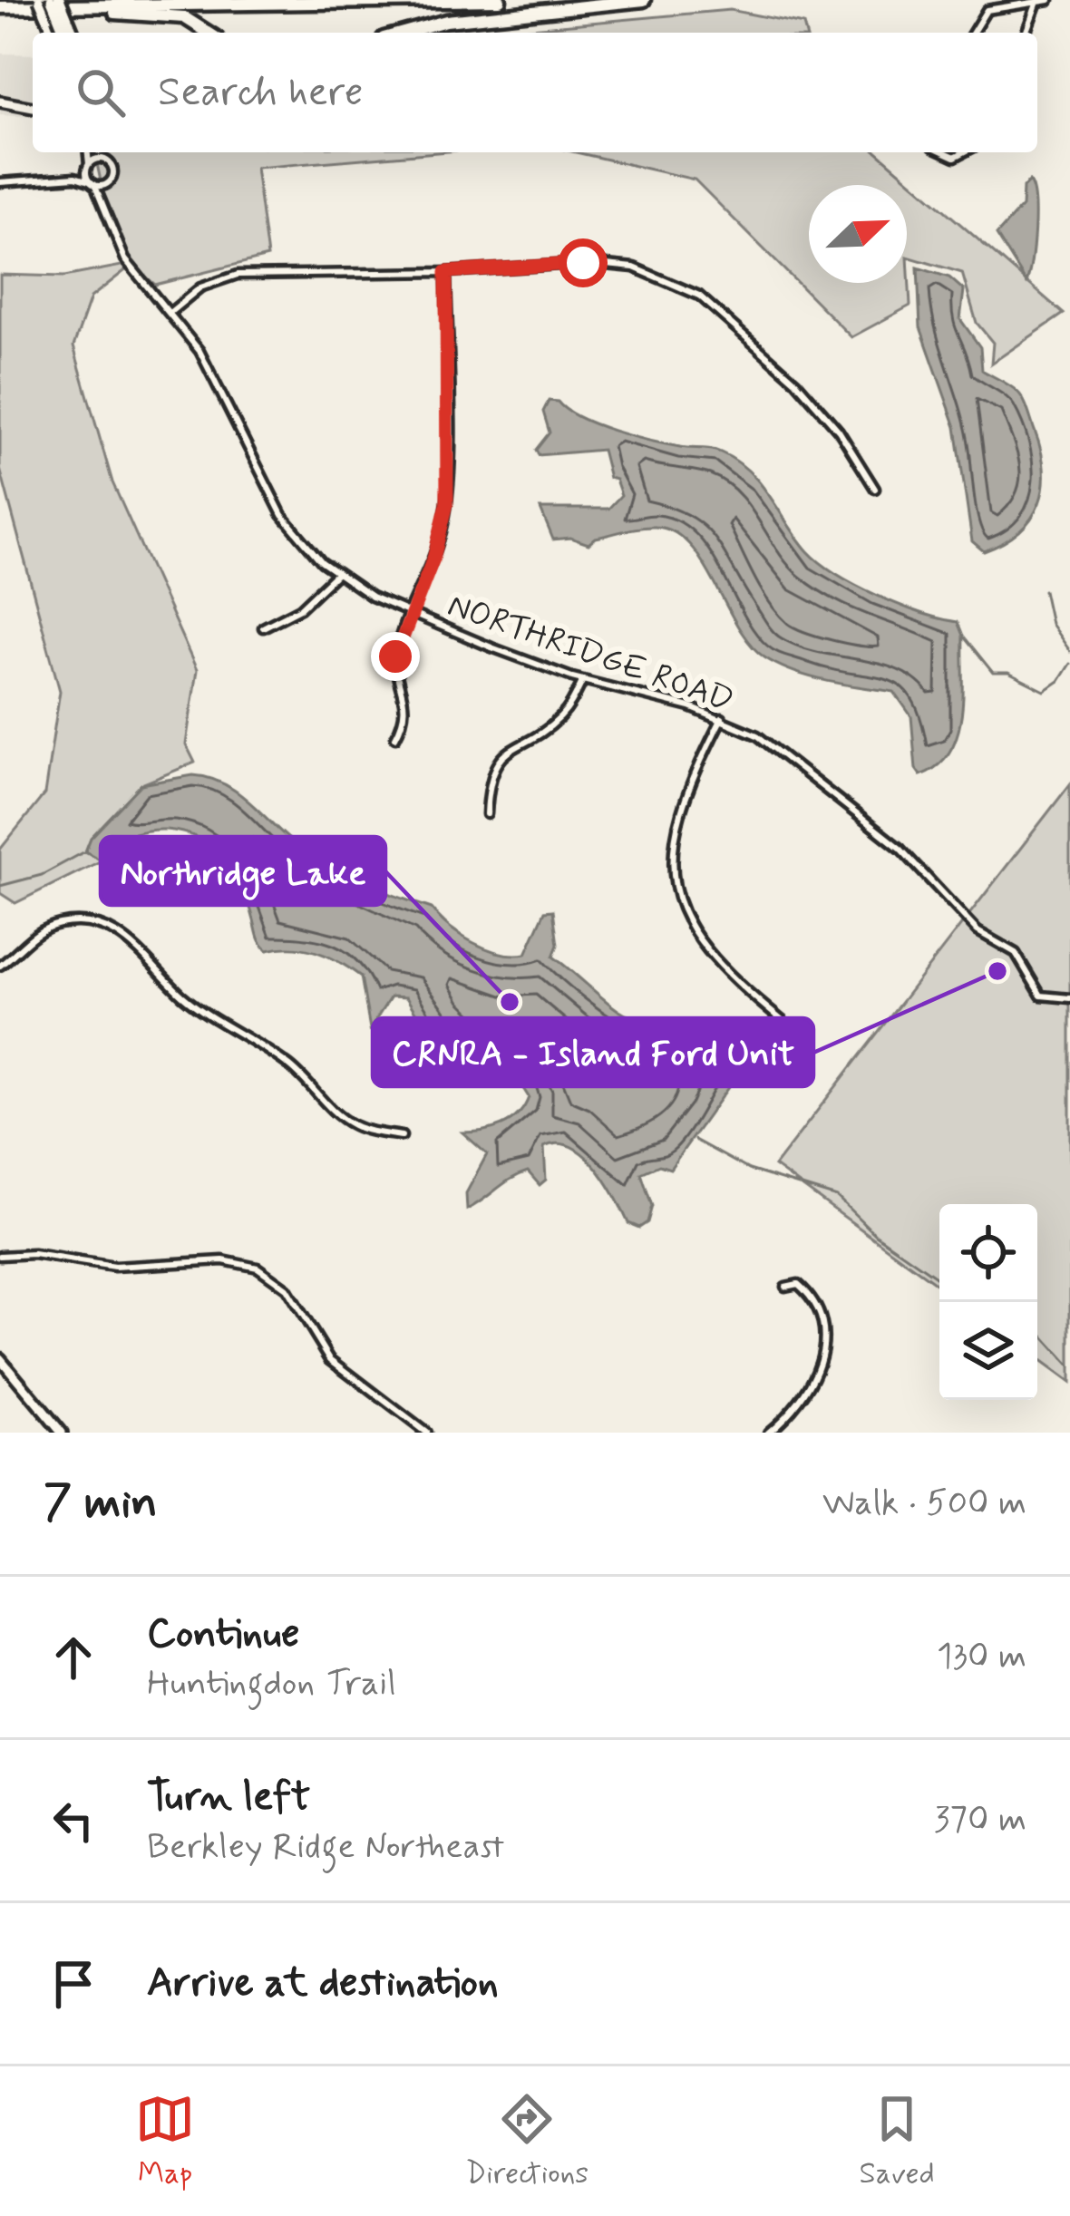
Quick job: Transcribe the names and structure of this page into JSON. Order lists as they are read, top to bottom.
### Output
{
  "streets": {
    "street": ["NORTHRIDGE ROAD"]
  },
  "places": ["CRNRA - Island Ford Unit", "Northridge Lake"],
  "north": "top right",
  "page": {
    "search": "Search here",
    "heading": ["7 min", "Walk · 500 m"],
    "list": [
      ["Continue", "Huntingdon Trail", "130 m"],
      ["Turn left", "Berkley Ridge Northeast", "370 m"],
      "Arrive at destination"
    ],
    "nav": ["Map", "Directions", "Saved"]
  }
}
